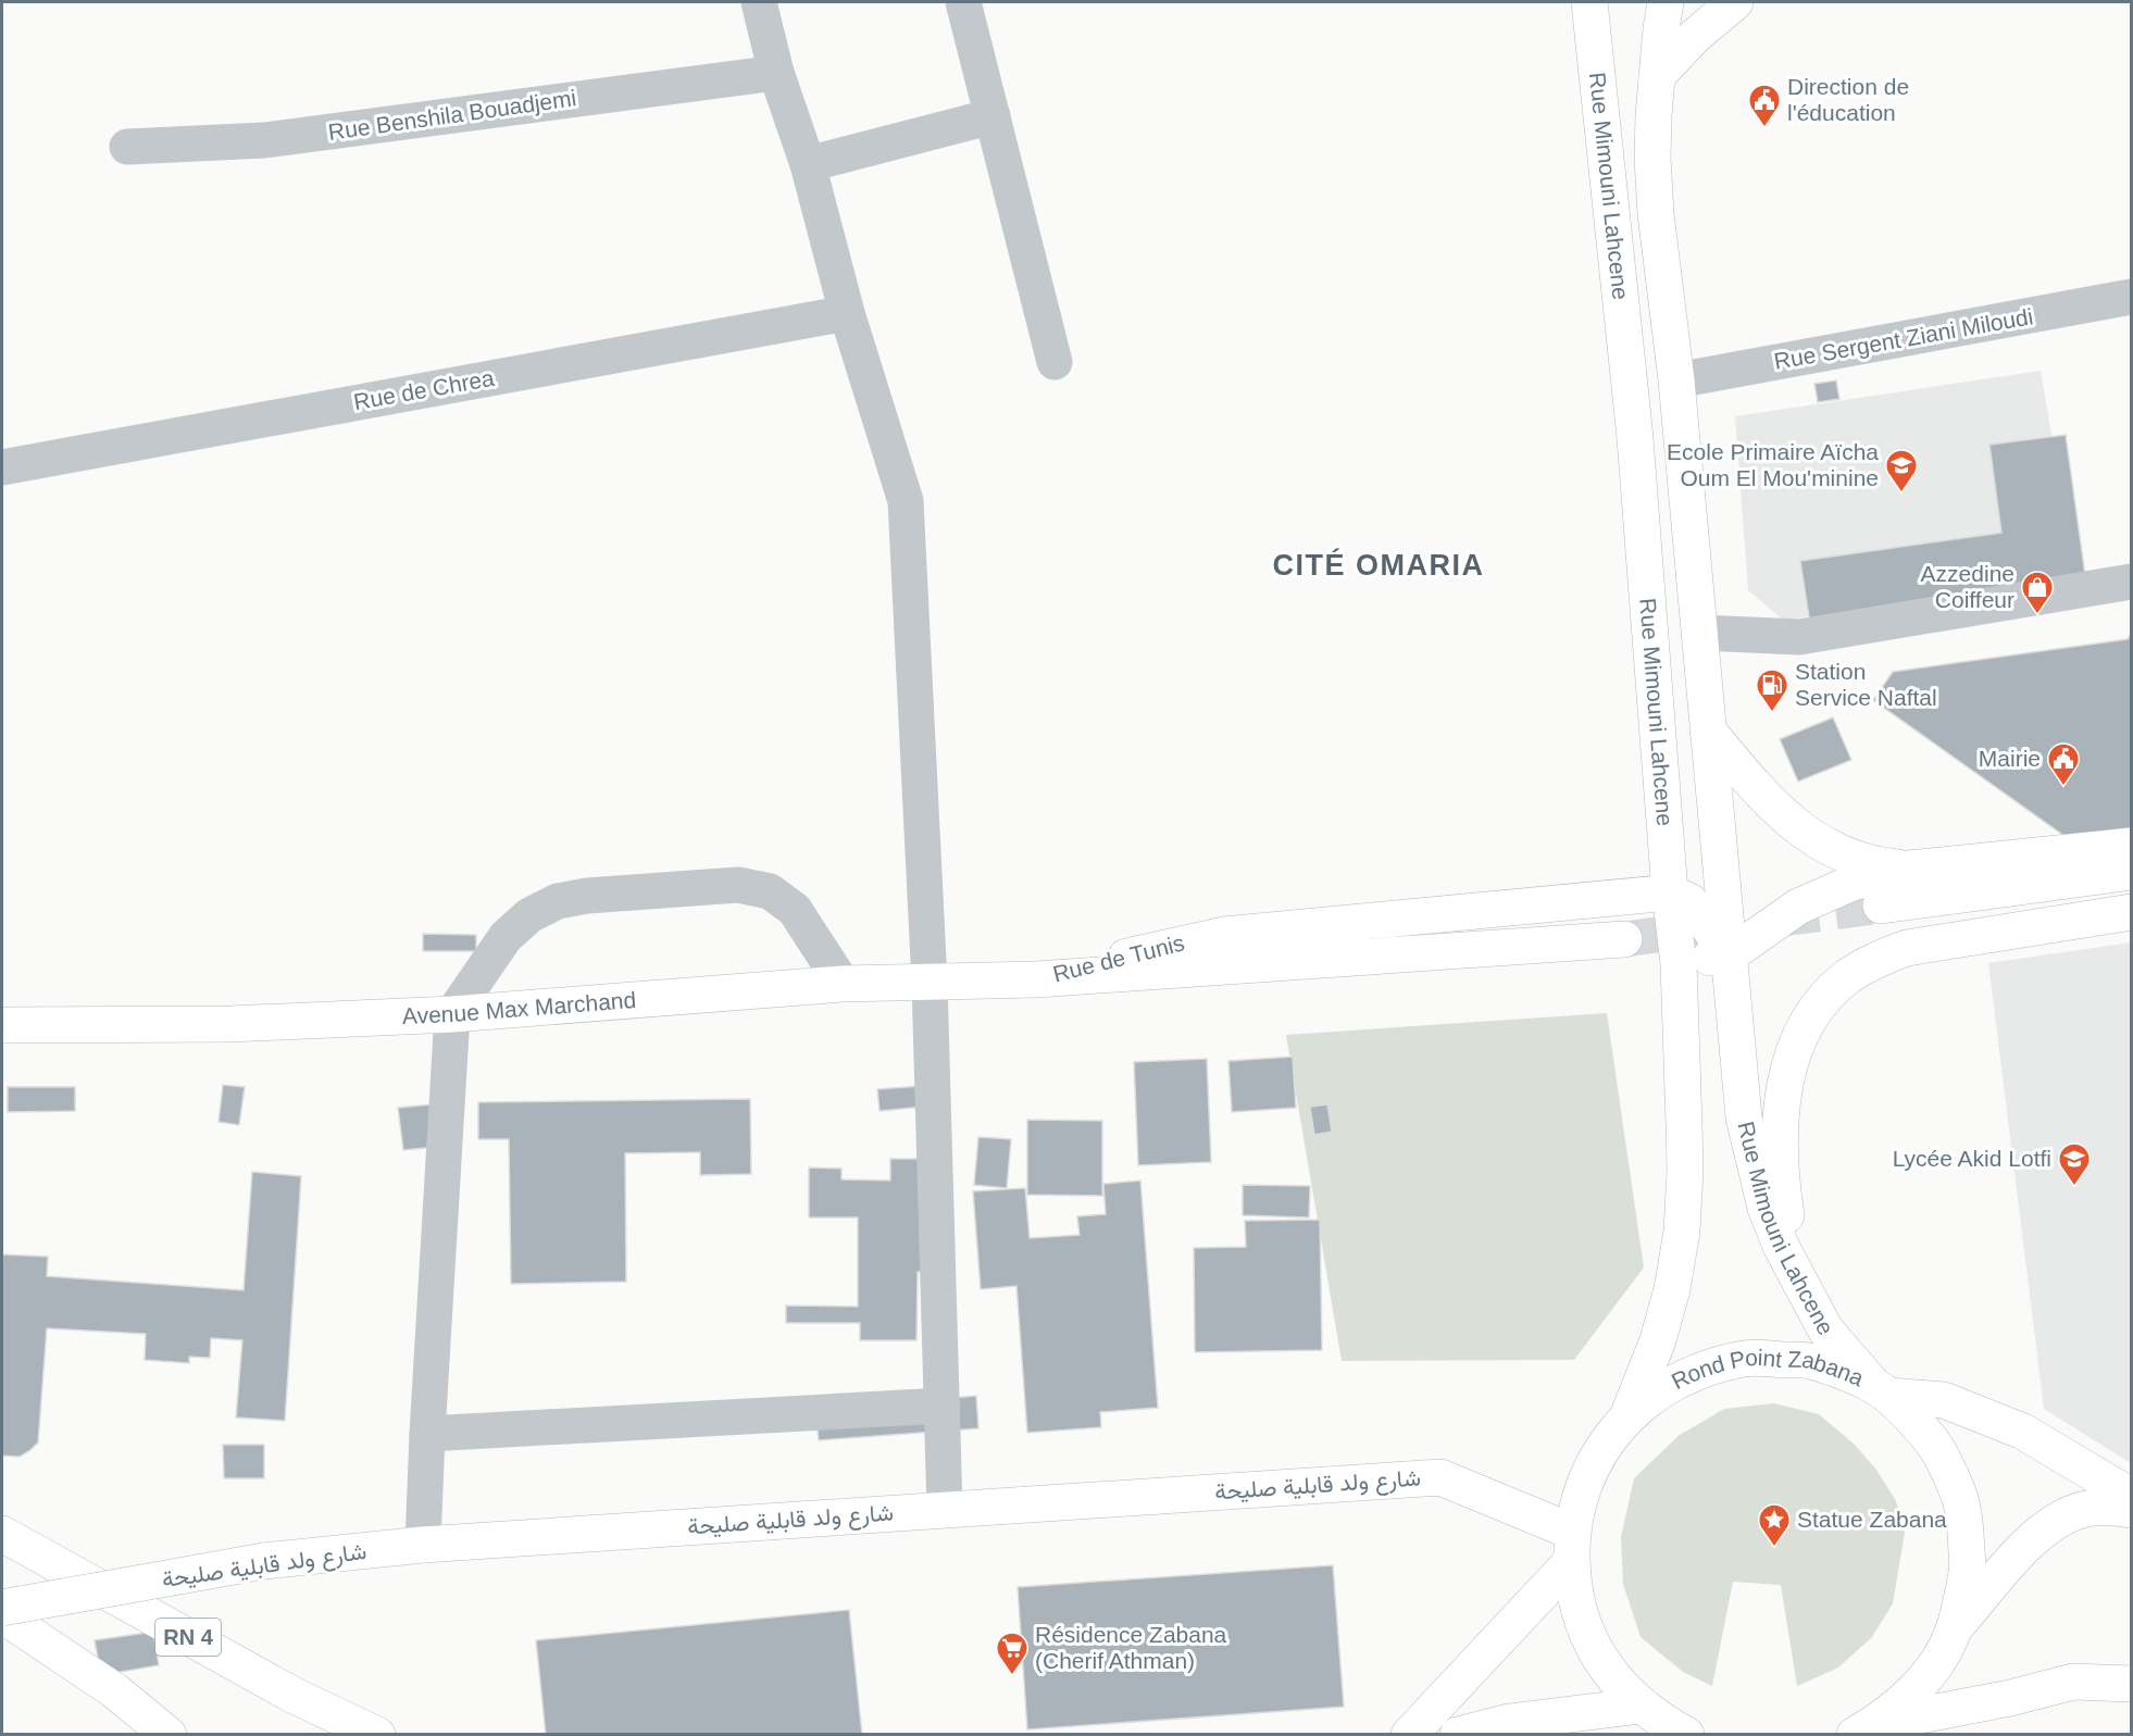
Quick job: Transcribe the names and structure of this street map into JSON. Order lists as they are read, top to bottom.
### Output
{
  "streets": {
    "main road": [
      "Rue Mimouni Lahcene",
      "Rue de Tunis",
      "Avenue Max Marchand",
      "Rond Point Zabana",
      "شارع ولد قابلية صليحة",
      "RN 4"
    ],
    "street": ["Rue Benshila Bouadjemi", "Rue Sergent Ziani Miloudi", "Rue de Chrea"]
  },
  "crossings": [
    ["Rue Mimouni Lahcene", "Rue Sergent Ziani Miloudi"],
    ["Rue Mimouni Lahcene", "Rue de Tunis"],
    ["Rue Mimouni Lahcene", "Rond Point Zabana"],
    ["Rue de Tunis", "Avenue Max Marchand"],
    ["Rond Point Zabana", "شارع ولد قابلية صليحة"]
  ],
  "districts": ["CITÉ OMARIA"],
  "places": {
    "public building": ["Direction de l'éducation", "Mairie"],
    "school or university": ["Ecole Primaire Aïcha Oum El Mou'minine", "Lycée Akid Lotfi"],
    "shop": ["Azzedine Coiffeur"],
    "fuel station": ["Station Service Naftal"],
    "place": ["Statue Zabana"],
    "supermarket": ["Résidence Zabana (Cherif Athman)"]
  }
}
